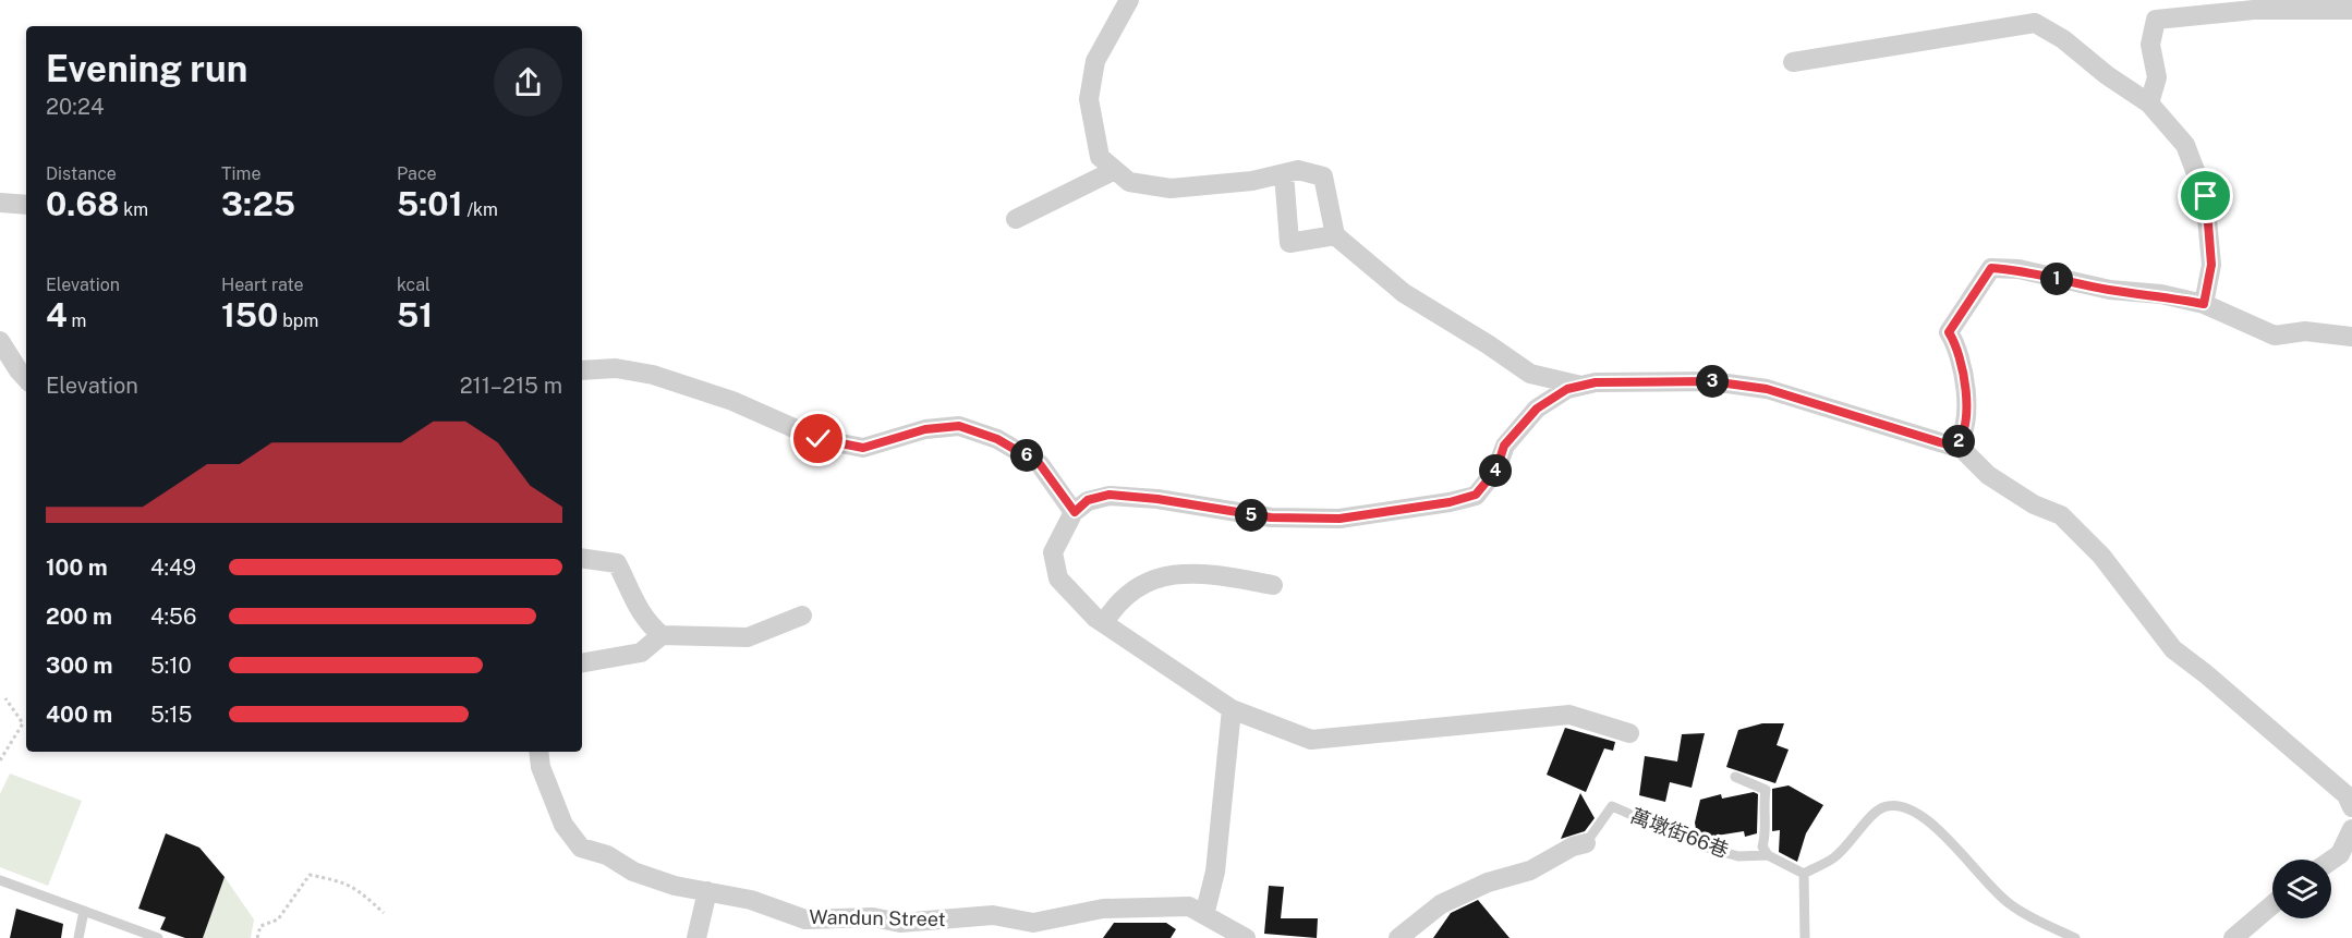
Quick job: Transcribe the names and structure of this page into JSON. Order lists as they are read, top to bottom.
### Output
{
  "streets": {
    "street": ["Wandun Street"],
    "lane": ["萬墩街66巷"]
  },
  "page": {
    "heading": ["Evening run", "20:24"],
    "stats": [
      ["Distance", "0.68 km"],
      ["Time", "3:25"],
      ["Pace", "5:01 /km"],
      ["Elevation", "4 m"],
      ["Heart rate", "150 bpm"],
      ["kcal", "51"]
    ],
    "pins": [
      "1",
      "3",
      "2",
      "6",
      "4",
      "5"
    ],
    "chart": ["Elevation", "211–215 m"],
    "list": [
      {
        "name": "100 m",
        "note": "4:49"
      },
      {
        "name": "200 m",
        "note": "4:56"
      },
      {
        "name": "300 m",
        "note": "5:10"
      },
      {
        "name": "400 m",
        "note": "5:15"
      }
    ]
  }
}
